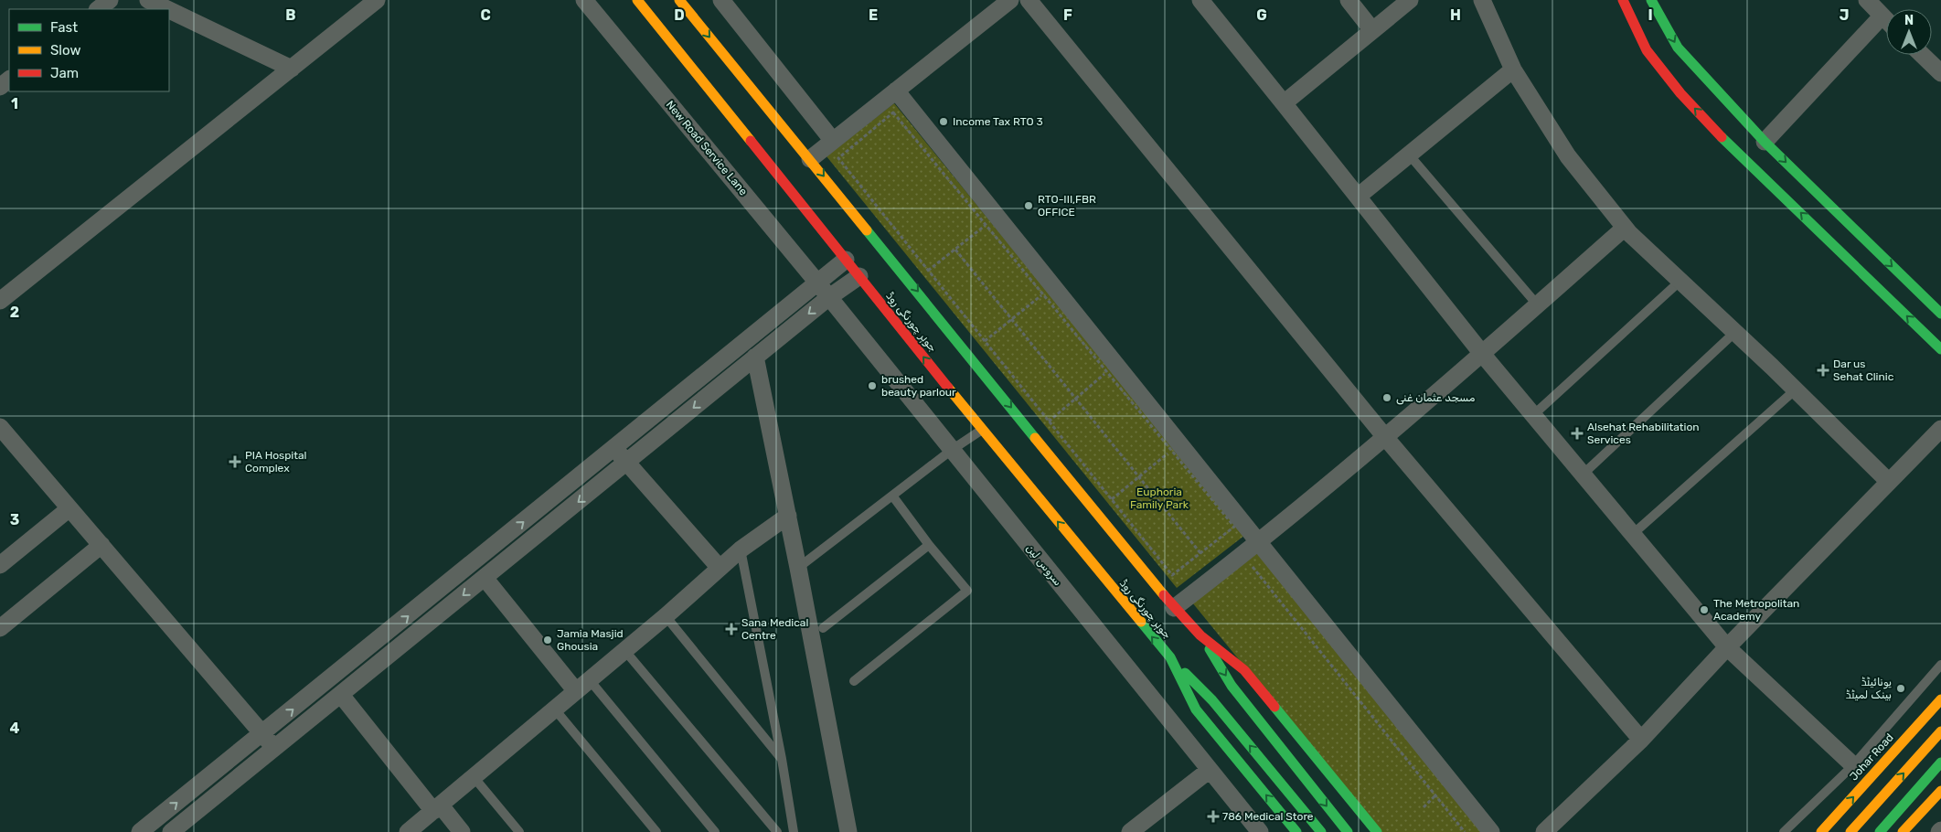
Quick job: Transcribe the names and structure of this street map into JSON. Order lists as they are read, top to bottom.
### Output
{
  "streets": {
    "main road": ["جوہر چورنگی روڈ", "Johar Road"],
    "street": ["New Road Service Lane", "سروس لین"]
  },
  "crossings": [
    ["New Road Service Lane", "سروس لین"]
  ],
  "parks": ["Euphoria Family Park"],
  "places": {
    "other": [
      "Income Tax RTO 3",
      "RTO-III,FBR OFFICE",
      "brushed beauty parlour",
      "مسجد عثمان غنی",
      "The Metropolitan Academy",
      "Jamia Masjid Ghousia",
      "یونائیٹڈ بینک لمیٹڈ"
    ],
    "health": [
      "Dar us Sehat Clinic",
      "Alsehat Rehabilitation Services",
      "PIA Hospital Complex",
      "Sana Medical Centre",
      "786 Medical Store"
    ]
  },
  "legend": ["Fast", "Slow", "Jam"],
  "north": "top",
  "grid": {
    "columns": [
      "B",
      "C",
      "D",
      "E",
      "F",
      "G",
      "H",
      "I",
      "J"
    ],
    "rows": [
      "1",
      "2",
      "3",
      "4"
    ]
  }
}
